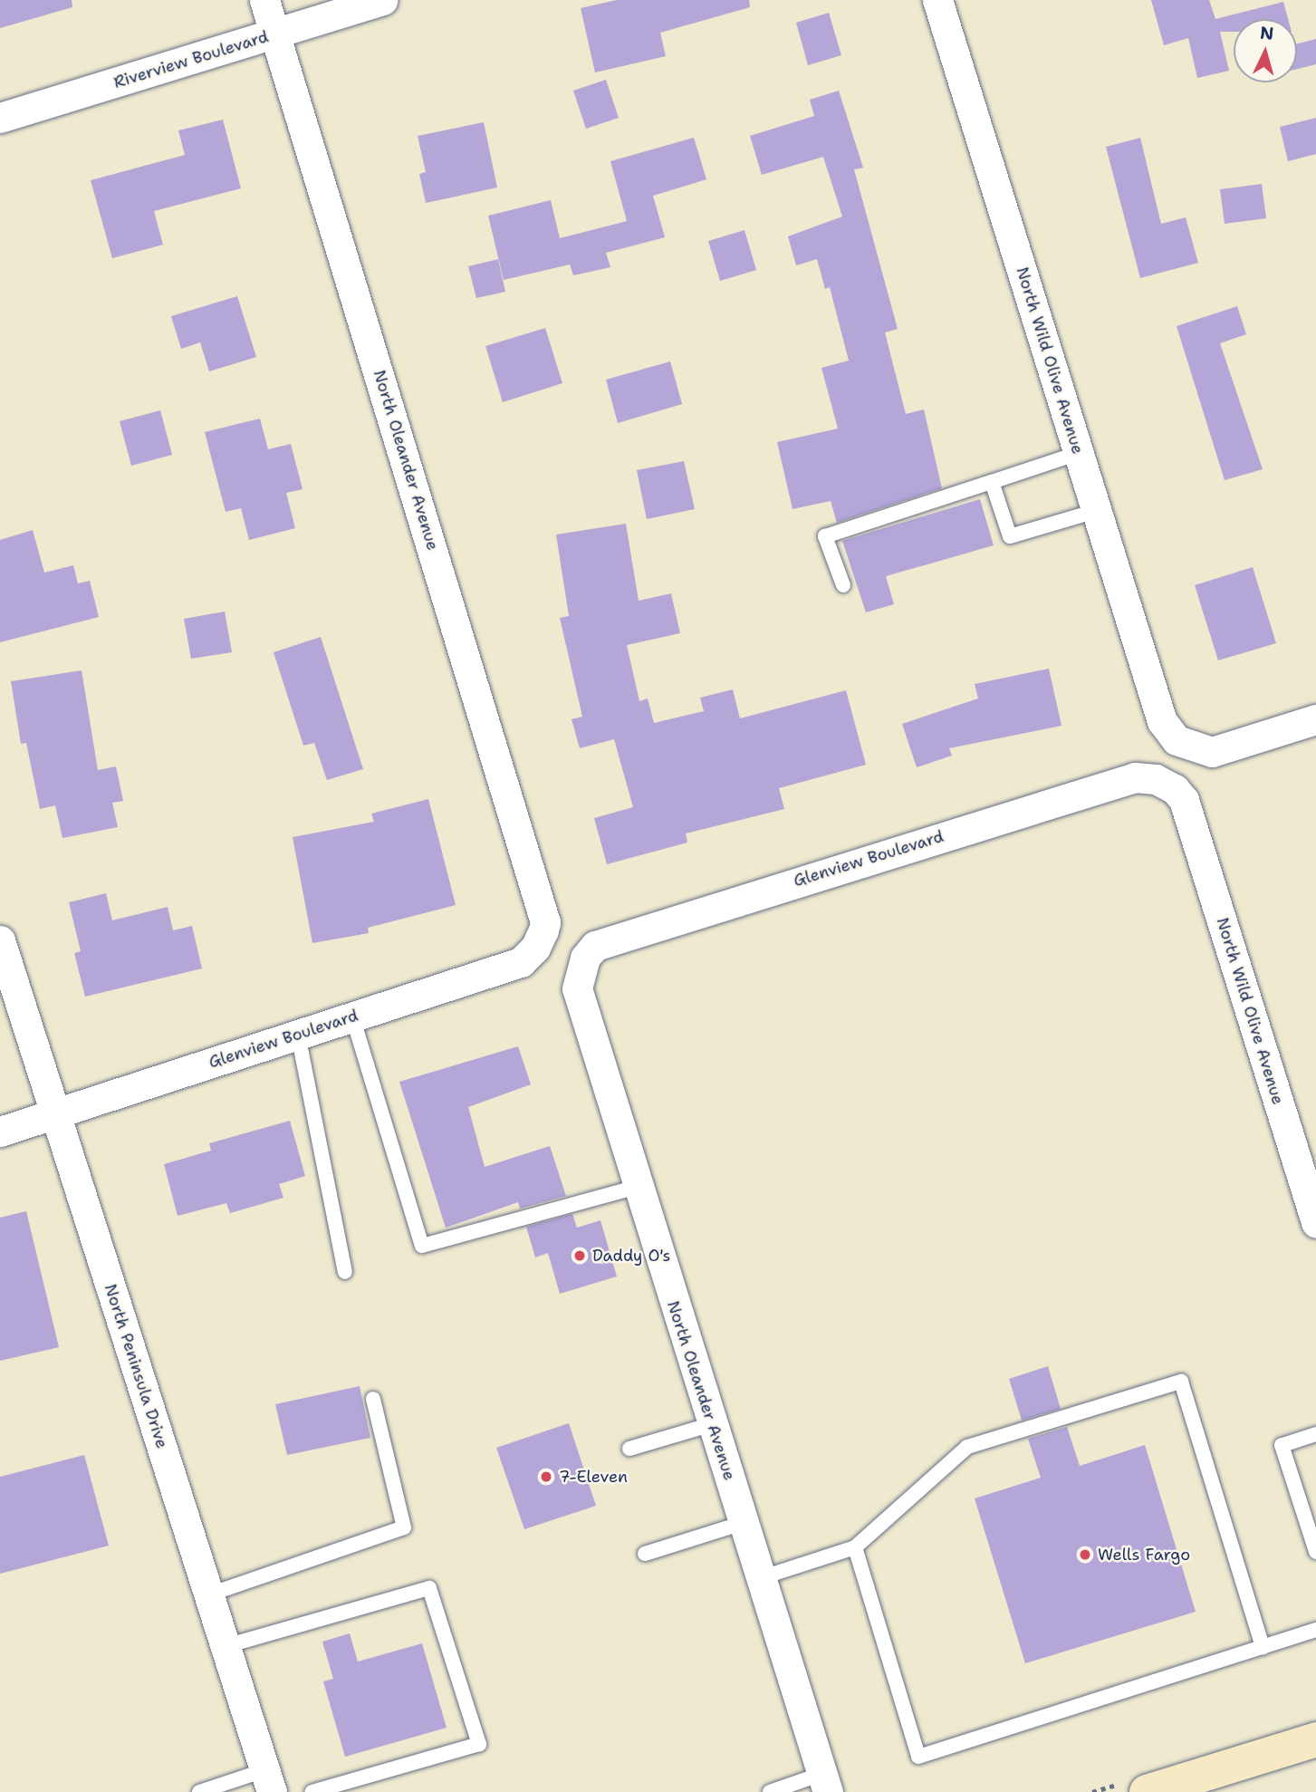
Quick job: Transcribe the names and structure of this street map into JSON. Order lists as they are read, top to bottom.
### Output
{
  "streets": {
    "street": [
      "Riverview Boulevard",
      "North Wild Olive Avenue",
      "North Oleander Avenue",
      "Glenview Boulevard",
      "North Peninsula Drive"
    ]
  },
  "crossings": [
    ["Riverview Boulevard", "North Oleander Avenue"],
    ["North Wild Olive Avenue", "Glenview Boulevard"],
    ["North Oleander Avenue", "Glenview Boulevard"],
    ["Glenview Boulevard", "North Peninsula Drive"]
  ],
  "places": ["Daddy O's", "7-Eleven", "Wells Fargo"],
  "north": "top"
}
